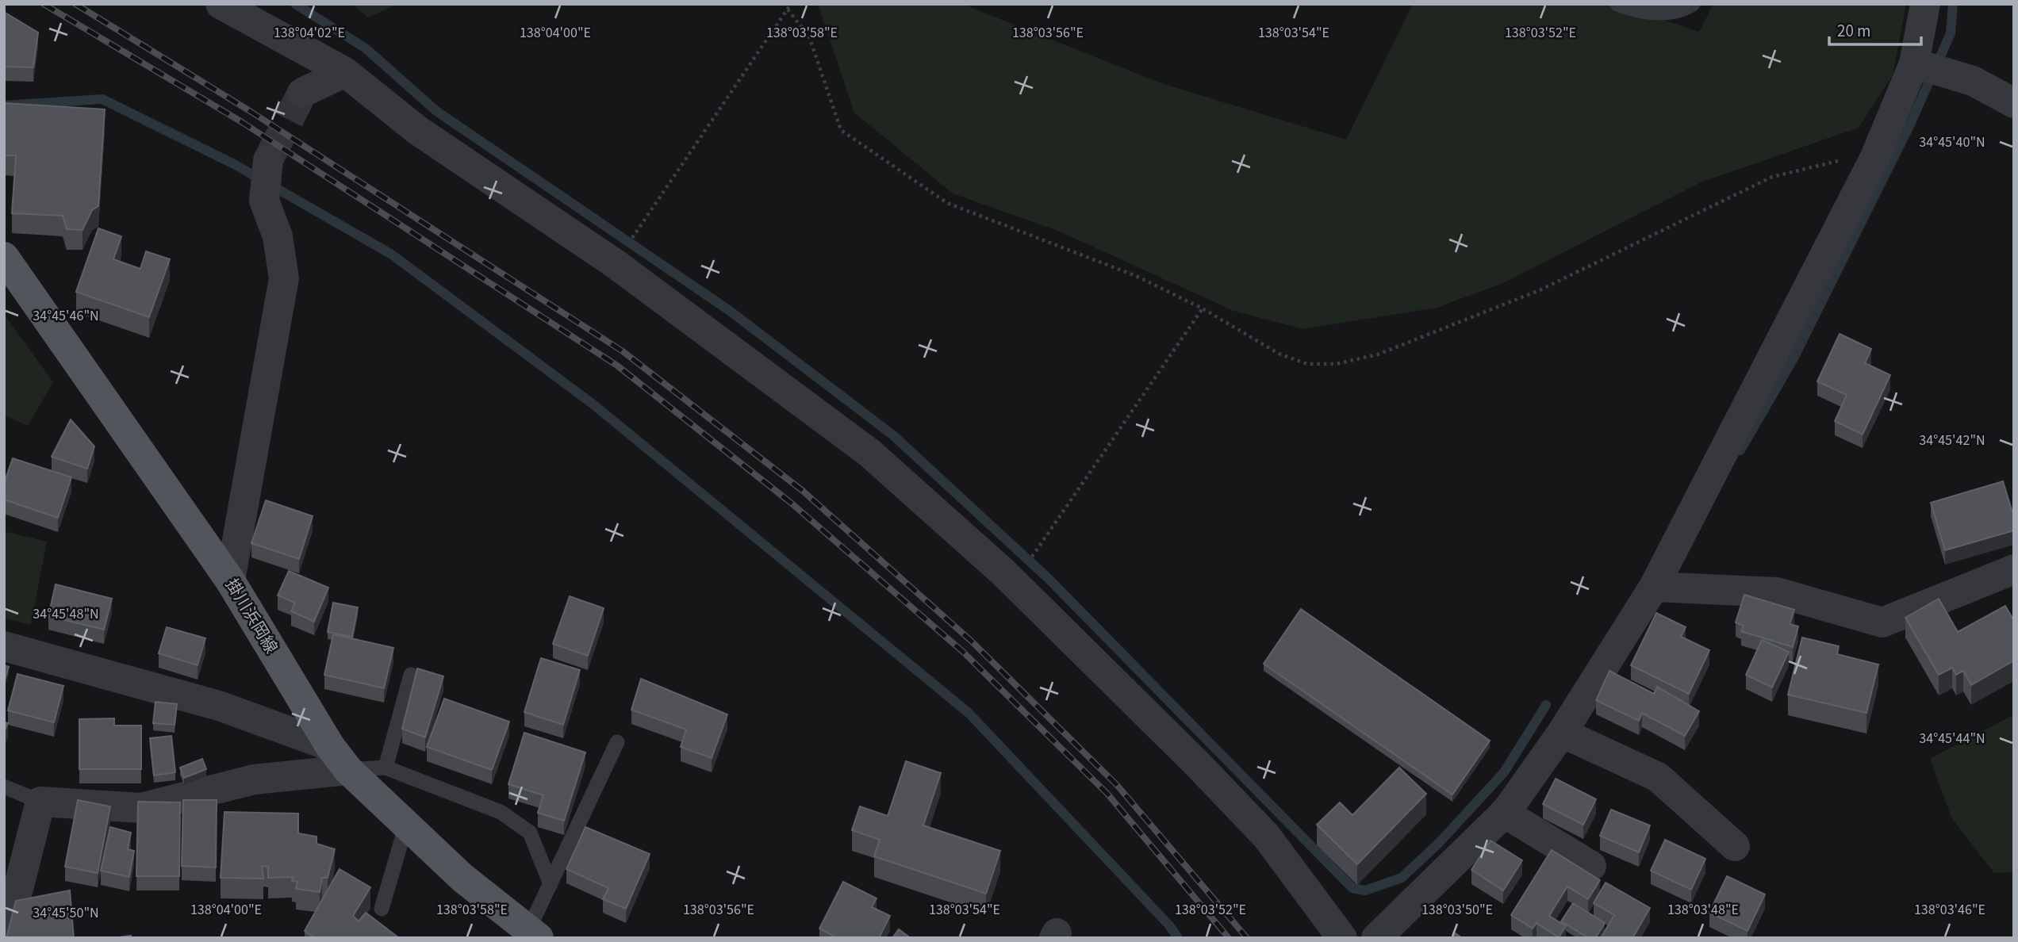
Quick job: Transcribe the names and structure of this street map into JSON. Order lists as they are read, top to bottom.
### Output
{
  "streets": {
    "main road": ["掛川浜岡線"]
  },
  "scale_bar": "20 m",
  "coordinates": [
    "138°03'56\"E",
    "138°04'02\"E",
    "138°04'00\"E",
    "138°03'58\"E",
    "138°03'54\"E",
    "138°03'52\"E",
    "34°45'40\"N",
    "34°45'46\"N",
    "34°45'42\"N",
    "34°45'48\"N",
    "34°45'44\"N",
    "138°03'50\"E",
    "138°03'48\"E",
    "138°03'46\"E",
    "34°45'50\"N"
  ]
}
